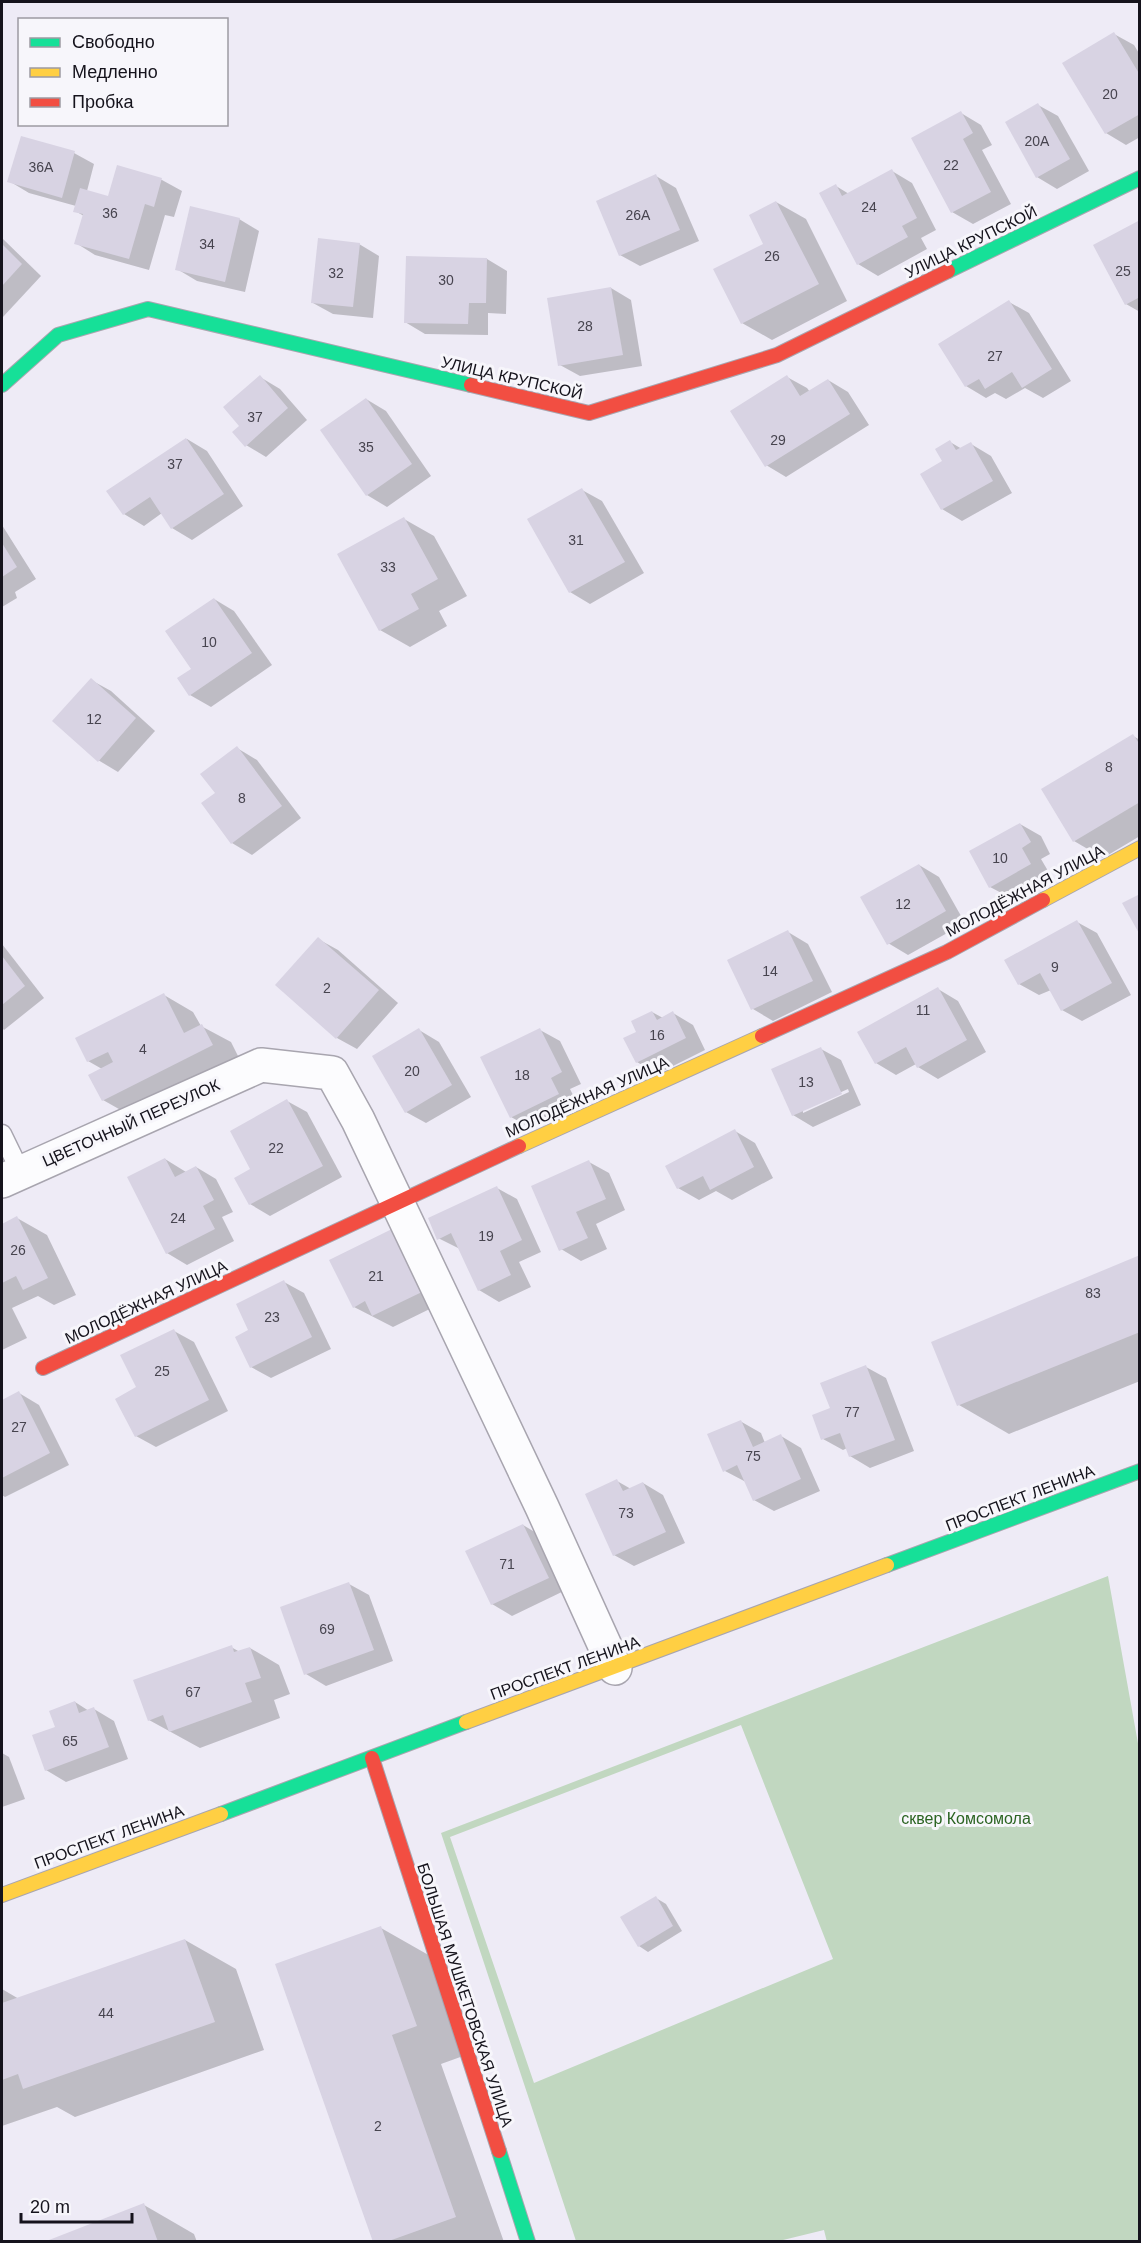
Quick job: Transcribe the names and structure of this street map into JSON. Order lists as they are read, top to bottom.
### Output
{
  "streets": {
    "street": [
      "УЛИЦА КРУПСКОЙ",
      "МОЛОДЁЖНАЯ УЛИЦА",
      "ЦВЕТОЧНЫЙ ПЕРЕУЛОК",
      "ПРОСПЕКТ ЛЕНИНА",
      "БОЛЬШАЯ МУШКЕТОВСКАЯ УЛИЦА"
    ]
  },
  "crossings": [
    ["МОЛОДЁЖНАЯ УЛИЦА", "ЦВЕТОЧНЫЙ ПЕРЕУЛОК"],
    ["ПРОСПЕКТ ЛЕНИНА", "БОЛЬШАЯ МУШКЕТОВСКАЯ УЛИЦА"]
  ],
  "parks": ["сквер Комсомола"],
  "house_numbers": [
    "20",
    "20А",
    "22",
    "36А",
    "24",
    "36",
    "26А",
    "34",
    "26",
    "25",
    "32",
    "30",
    "28",
    "27",
    "37",
    "29",
    "35",
    "37",
    "31",
    "33",
    "10",
    "12",
    "8",
    "8",
    "10",
    "12",
    "9",
    "14",
    "2",
    "11",
    "16",
    "4",
    "20",
    "18",
    "13",
    "22",
    "24",
    "19",
    "26",
    "21",
    "83",
    "23",
    "25",
    "77",
    "27",
    "75",
    "73",
    "71",
    "69",
    "67",
    "65",
    "44",
    "2"
  ],
  "legend": ["Свободно", "Медленно", "Пробка"],
  "scale_bar": "20 m"
}
